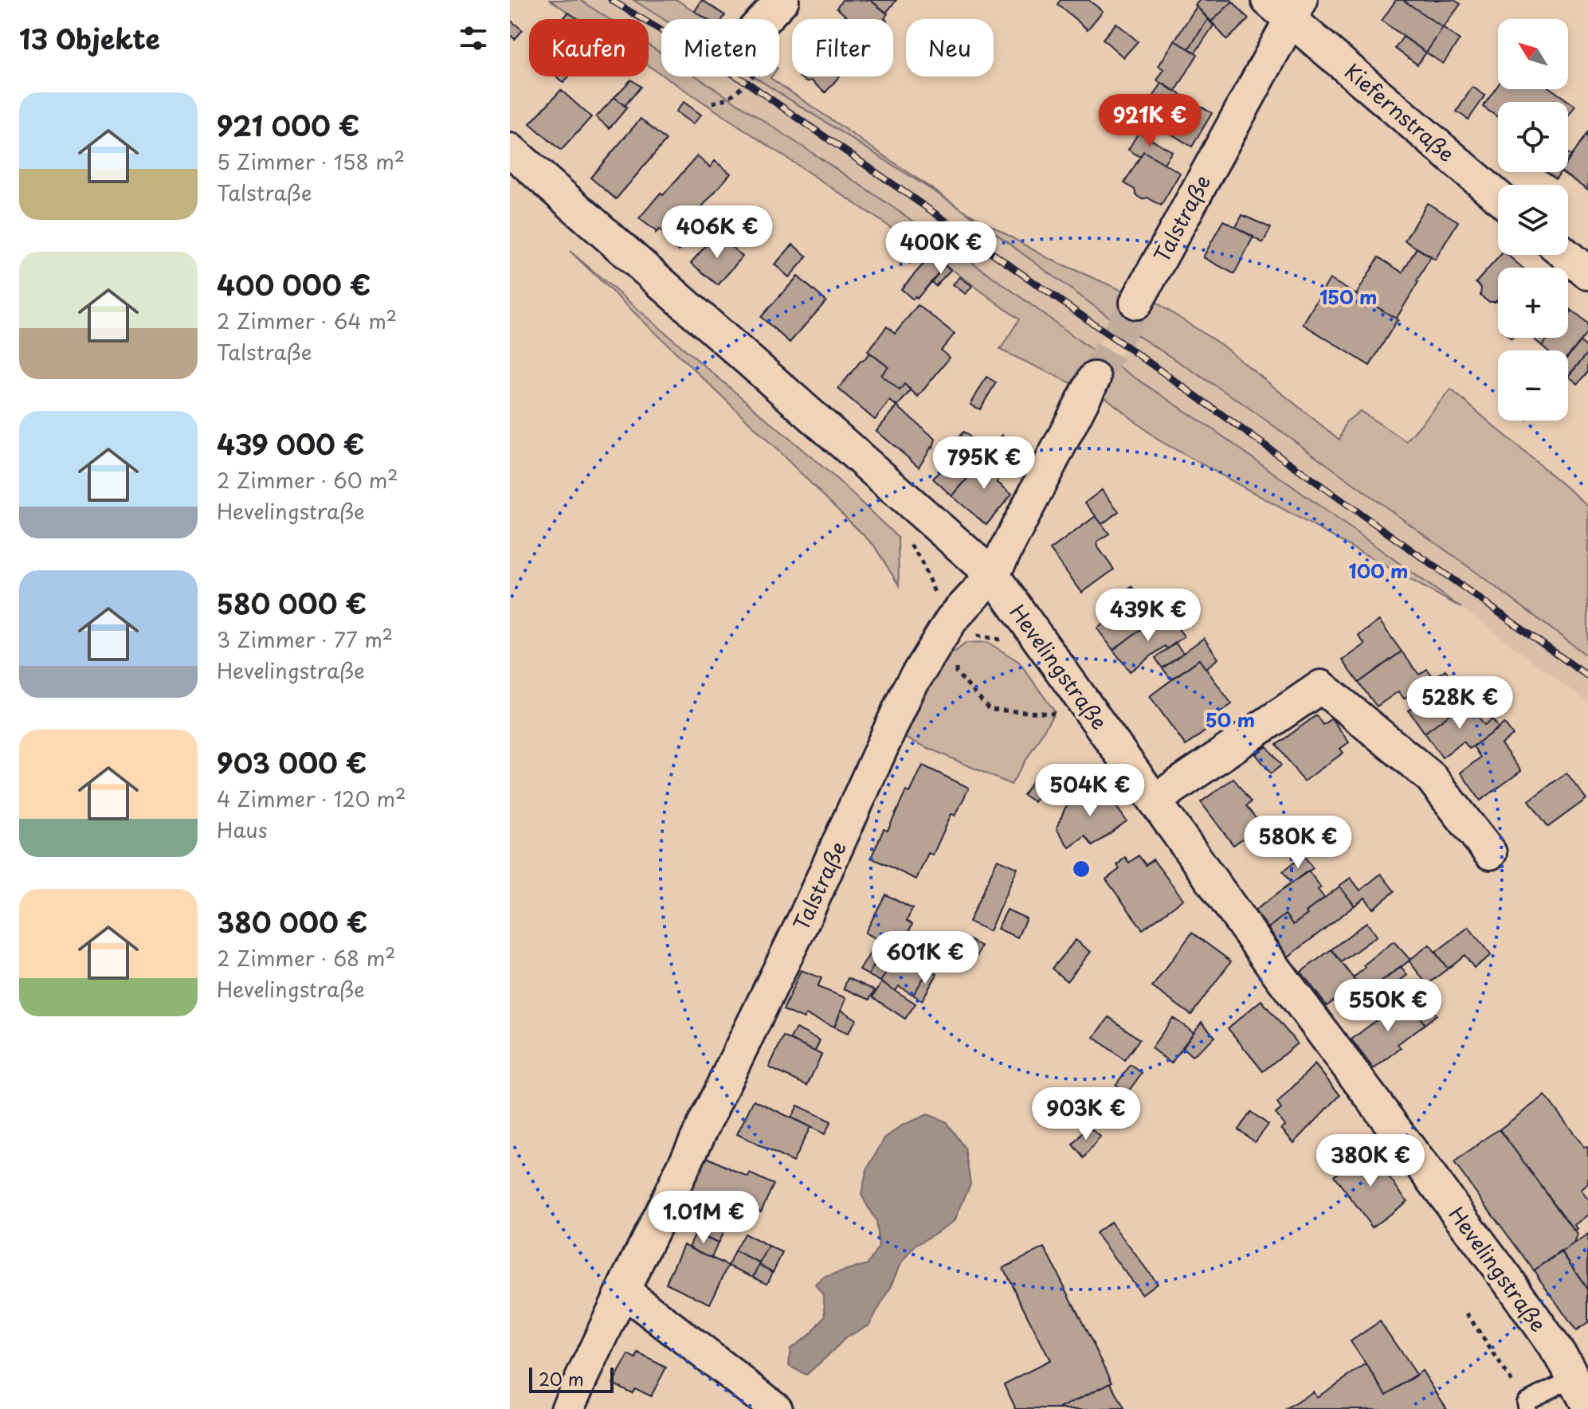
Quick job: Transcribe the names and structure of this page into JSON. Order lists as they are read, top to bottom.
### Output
{
  "streets": {
    "street": ["Kiefernstraße", "Talstraße", "Hevelingstraße"]
  },
  "crossings": [
    ["Kiefernstraße", "Talstraße"],
    ["Talstraße", "Hevelingstraße"]
  ],
  "scale_bar": "20 m",
  "north": "top left",
  "page": {
    "heading": "13 Objekte",
    "map_buttons": ["+", "−"],
    "chip": [
      "Kaufen",
      "Mieten",
      "Filter",
      "Neu"
    ],
    "list": [
      {
        "name": "921 000 €",
        "note": "5 Zimmer · 158 m² · Talstraße"
      },
      {
        "name": "400 000 €",
        "note": "2 Zimmer · 64 m² · Talstraße"
      },
      {
        "name": "439 000 €",
        "note": "2 Zimmer · 60 m² · Hevelingstraße"
      },
      {
        "name": "580 000 €",
        "note": "3 Zimmer · 77 m² · Hevelingstraße"
      },
      {
        "name": "903 000 €",
        "note": "4 Zimmer · 120 m² · Haus"
      },
      {
        "name": "380 000 €",
        "note": "2 Zimmer · 68 m² · Hevelingstraße"
      }
    ],
    "price": [
      "921K €",
      "406K €",
      "400K €",
      "795K €",
      "439K €",
      "528K €",
      "504K €",
      "580K €",
      "601K €",
      "550K €",
      "903K €",
      "380K €",
      "1.01M €"
    ],
    "scale": "20 m"
  },
  "rings": ["150 m", "100 m", "50 m"]
}
